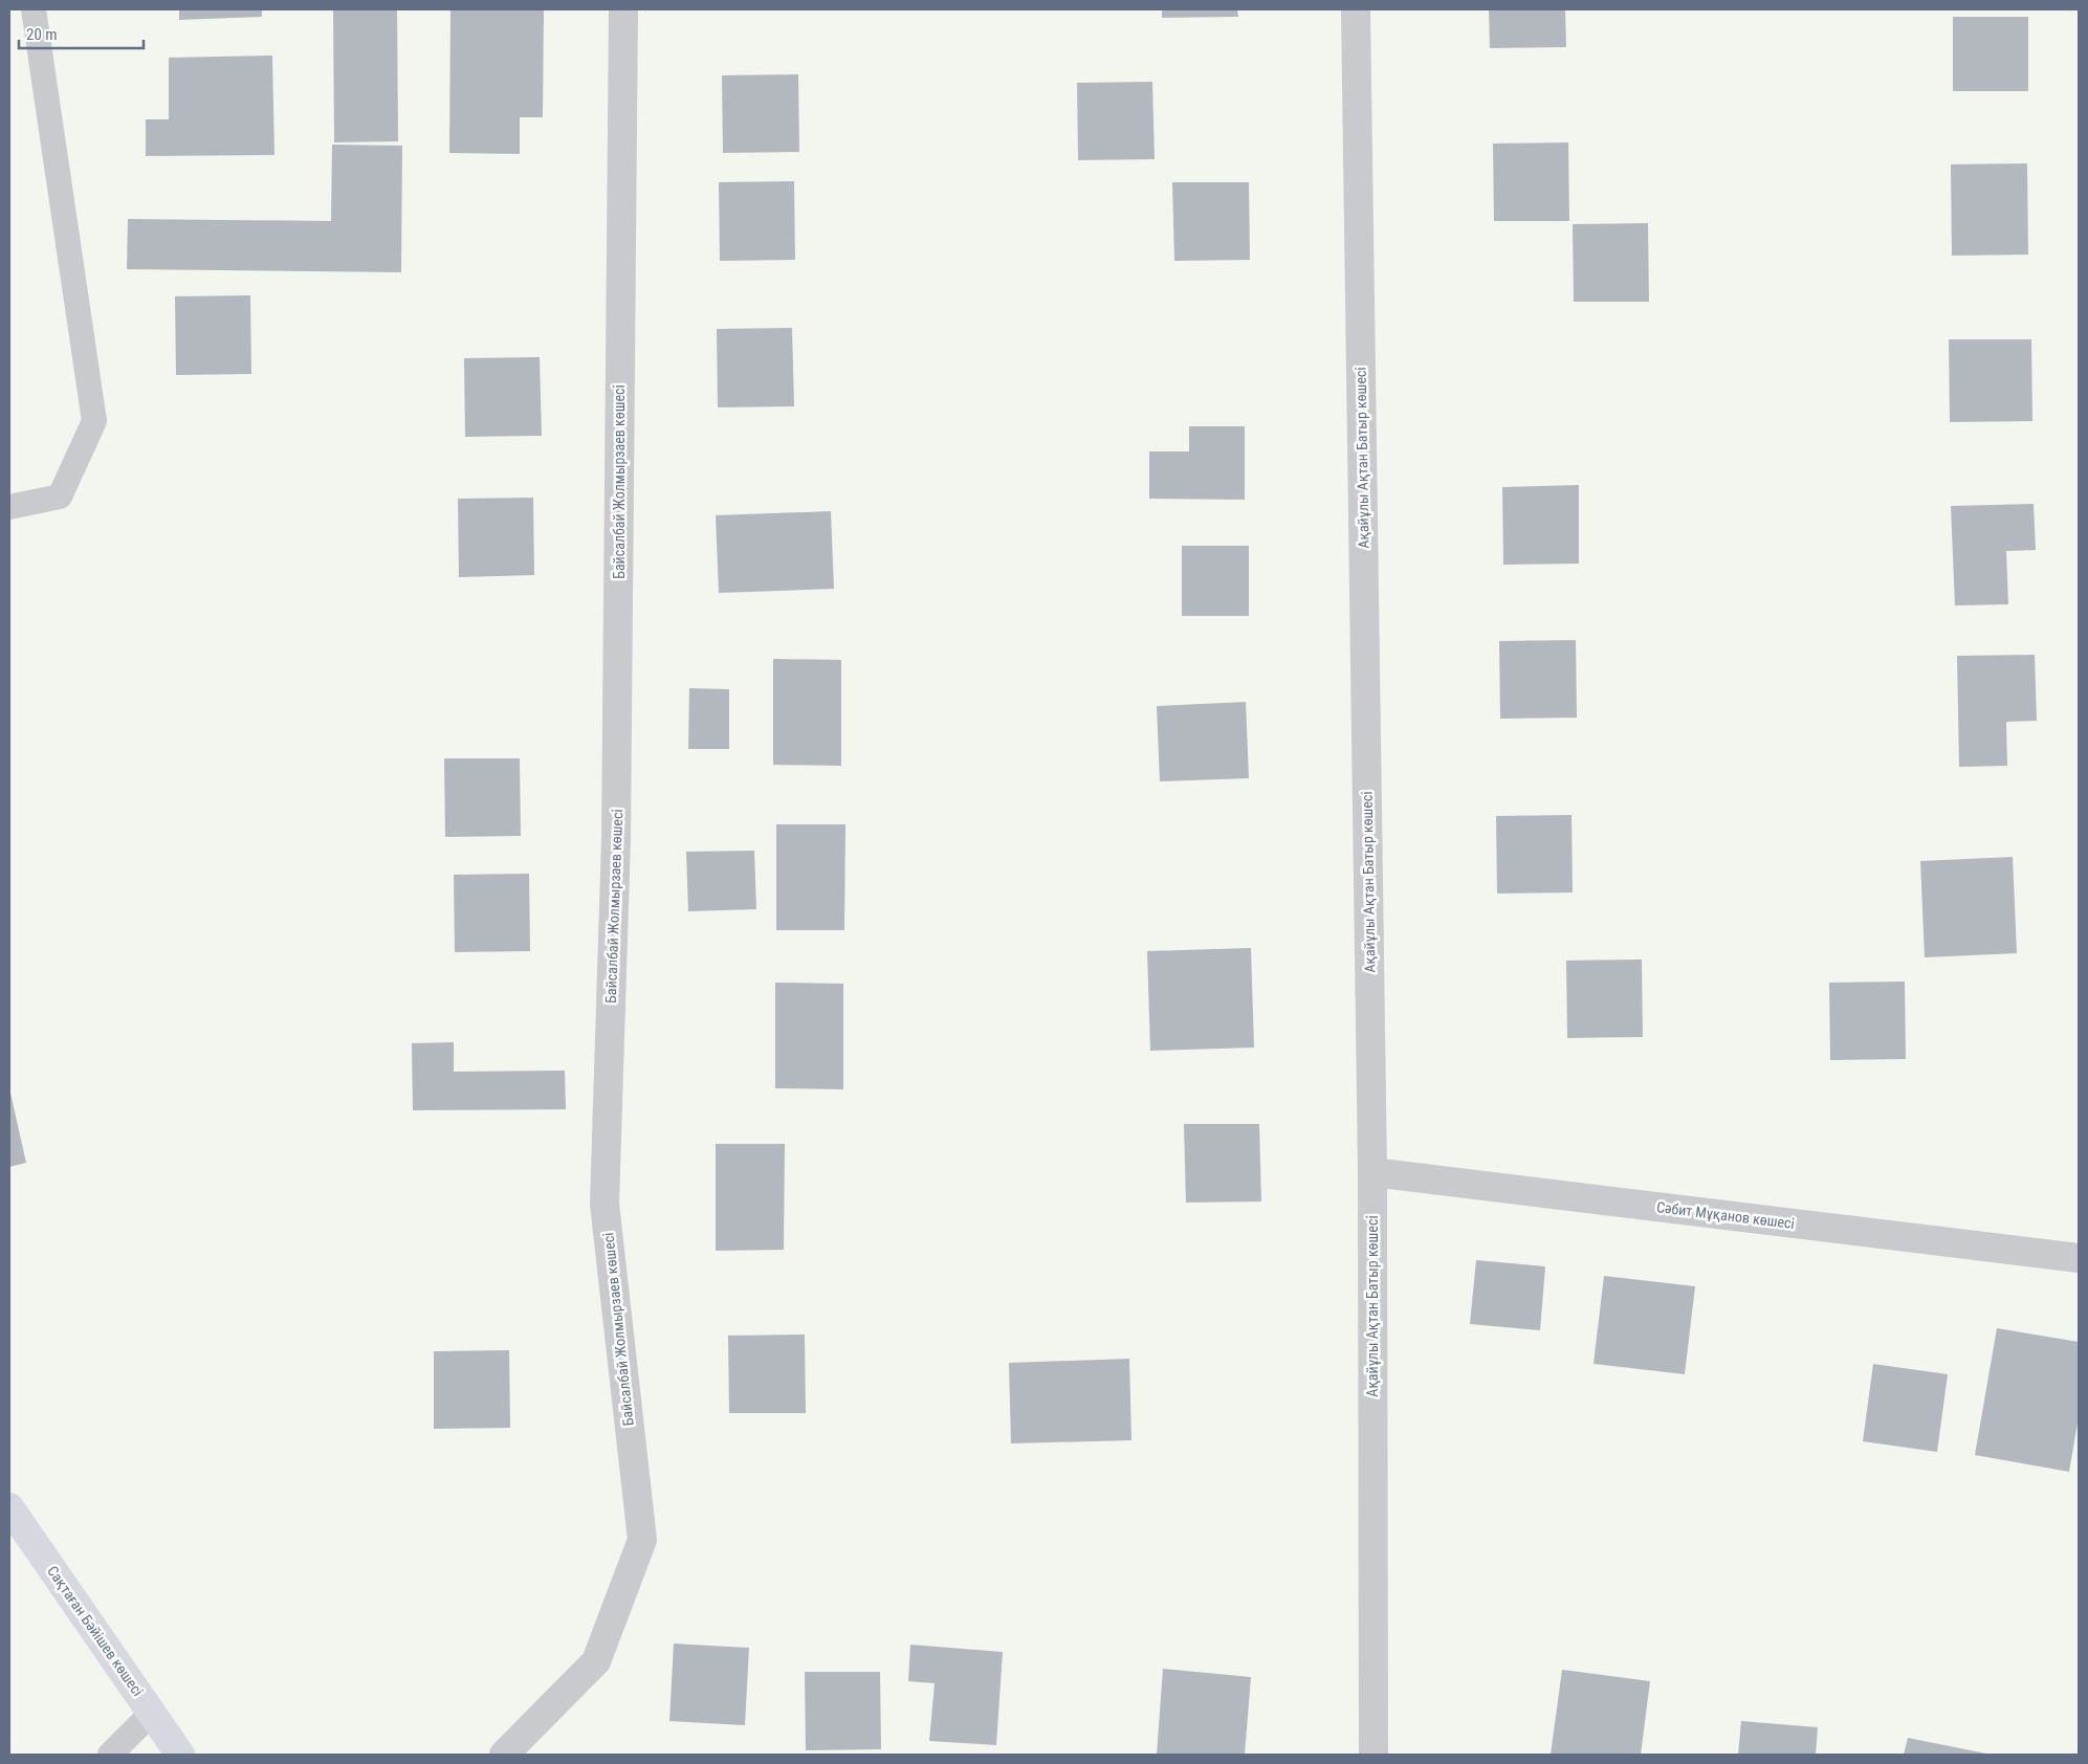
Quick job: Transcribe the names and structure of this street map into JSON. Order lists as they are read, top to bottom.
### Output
{
  "streets": {
    "main road": ["Сақтаған Бәйішев көшесі"],
    "street": ["Ақайұлы Ақтан Батыр көшесі", "Байсалбай Жолмырзаев көшесі", "Сәбит Мұқанов көшесі"]
  },
  "crossings": [
    ["Ақайұлы Ақтан Батыр көшесі", "Сәбит Мұқанов көшесі"]
  ],
  "scale_bar": "20 m"
}
